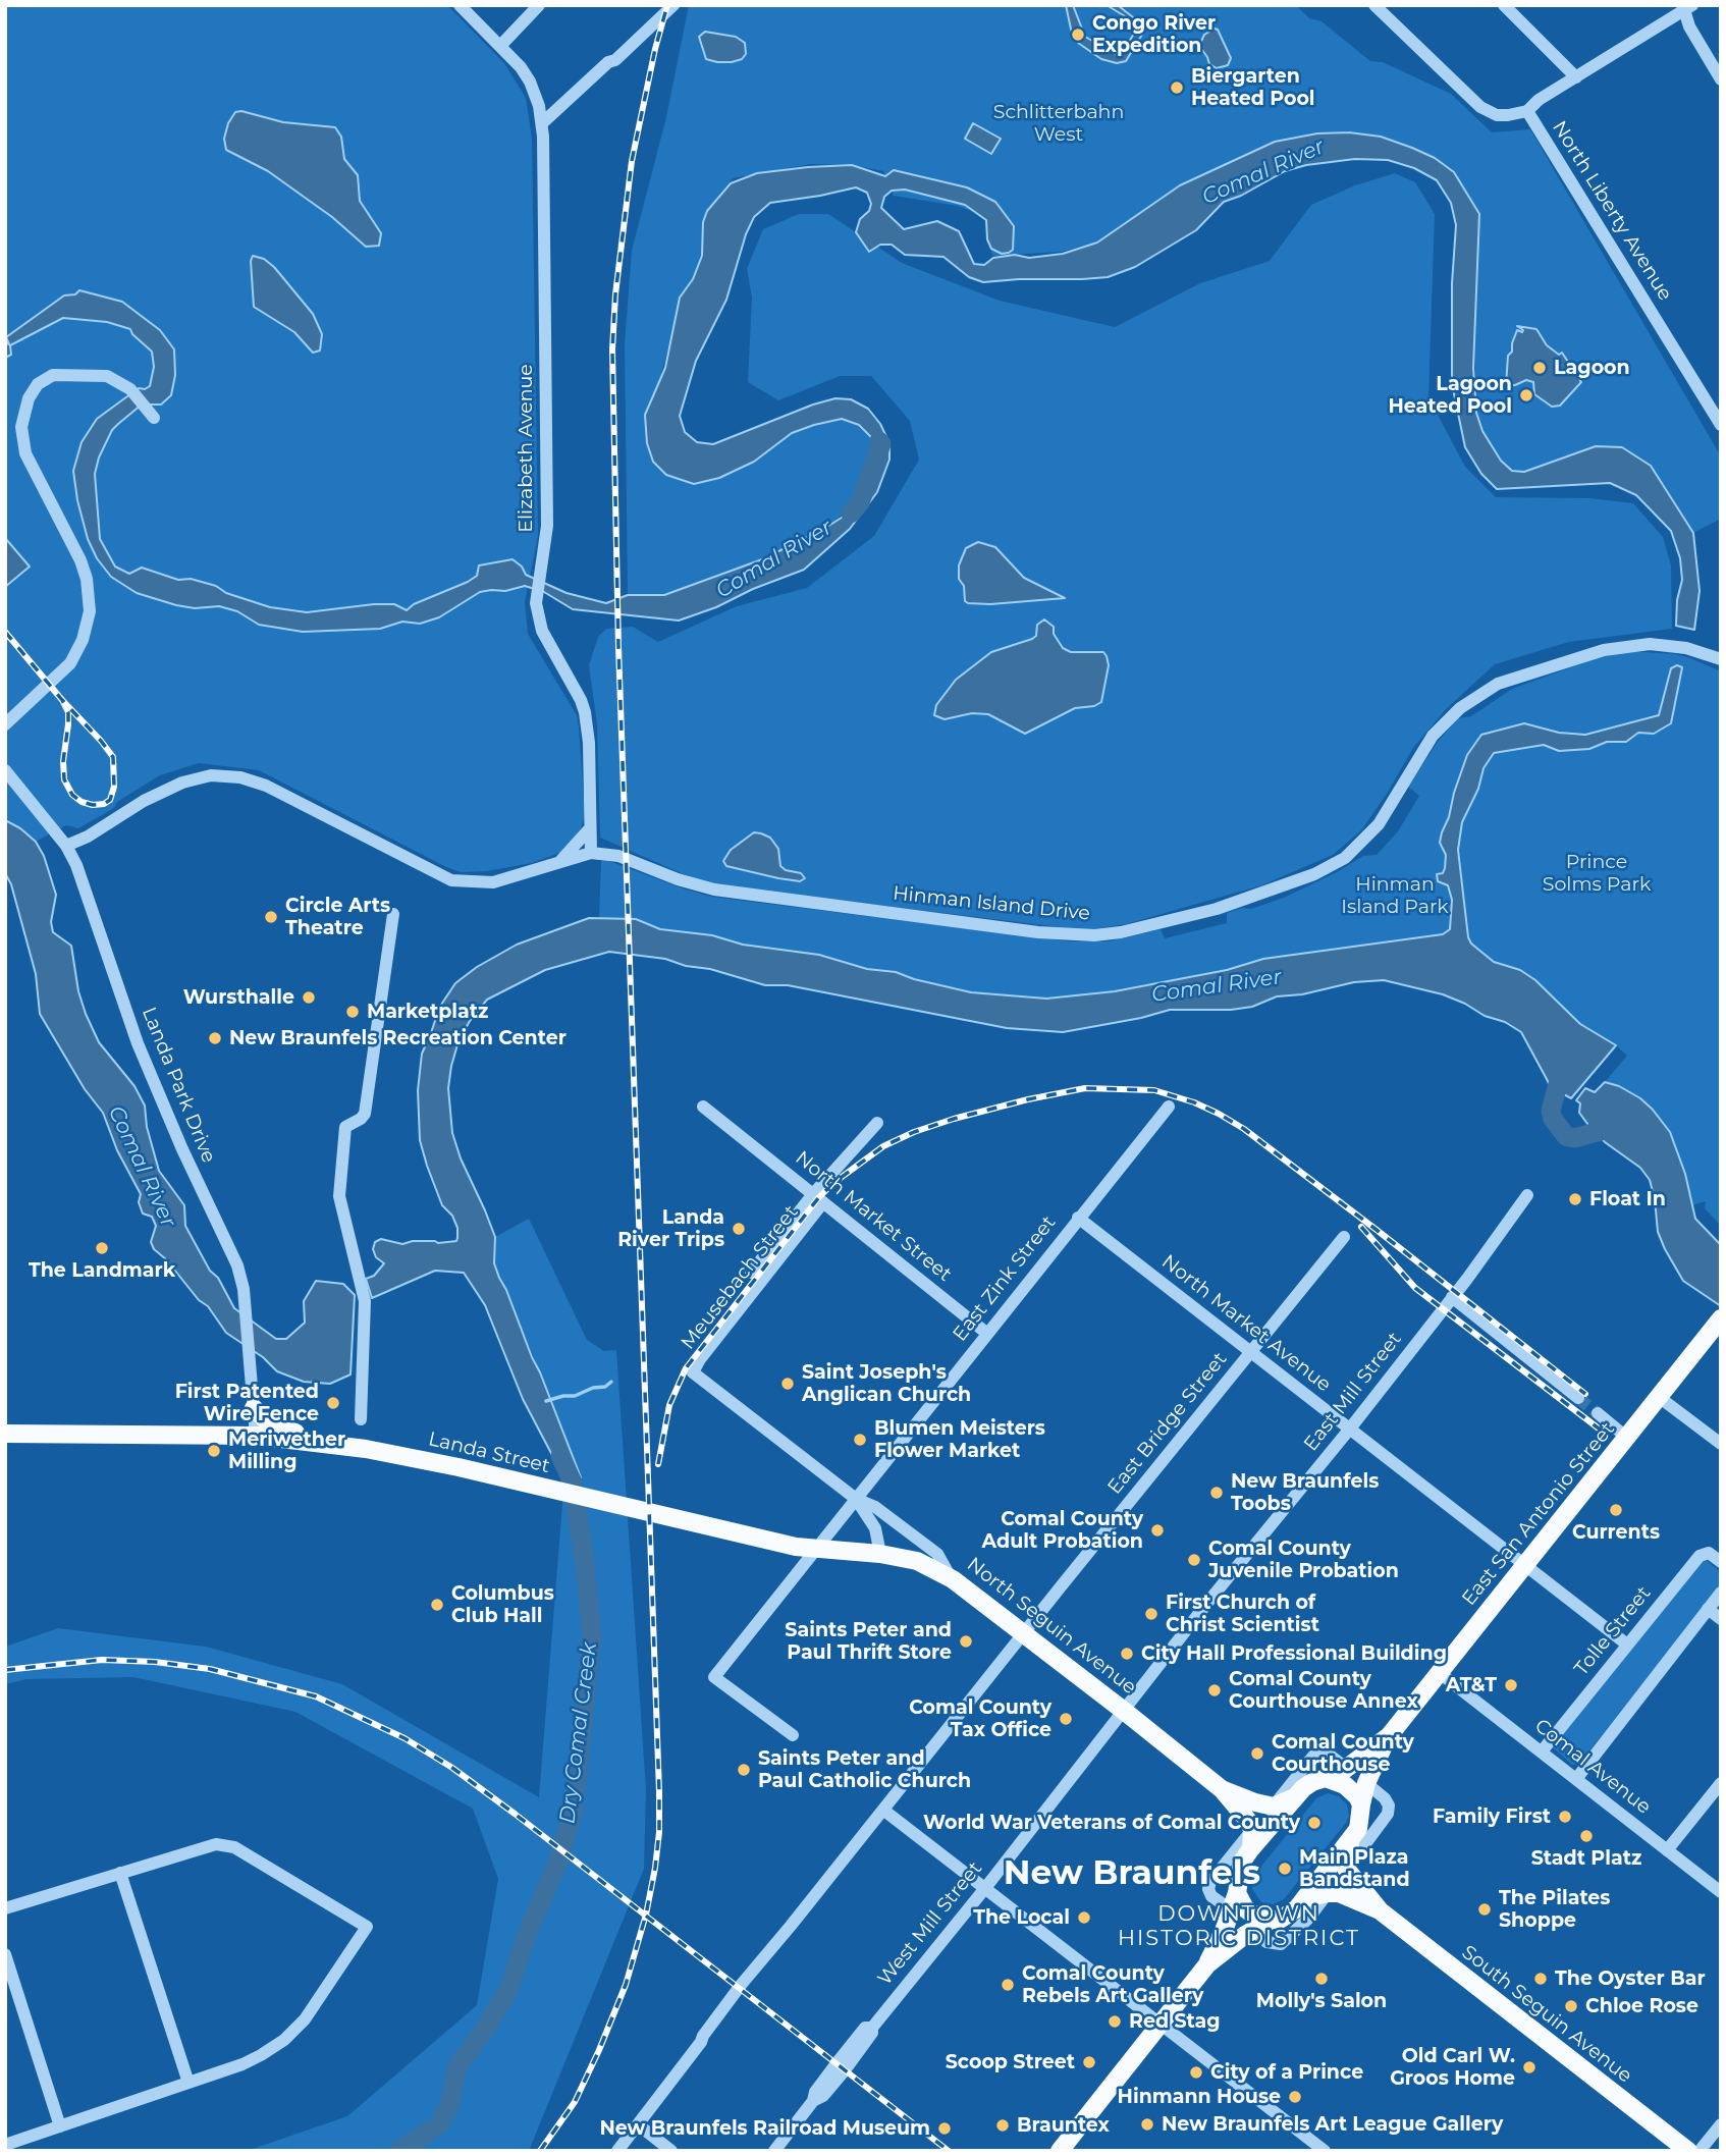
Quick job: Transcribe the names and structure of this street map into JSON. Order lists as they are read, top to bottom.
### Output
{
  "streets": {
    "main road": [
      "Landa Street",
      "East San Antonio Street",
      "North Seguin Avenue",
      "South Seguin Avenue"
    ],
    "street": [
      "North Liberty Avenue",
      "Elizabeth Avenue",
      "Hinman Island Drive",
      "Landa Park Drive",
      "North Market Street",
      "Meusebach Street",
      "East Zink Street",
      "North Market Avenue",
      "East Mill Street",
      "East Bridge Street",
      "Tolle Street",
      "Comal Avenue",
      "West Mill Street"
    ]
  },
  "crossings": [
    ["Elizabeth Avenue", "Hinman Island Drive"],
    ["Landa Park Drive", "Landa Street"],
    ["North Market Street", "Meusebach Street"],
    ["North Market Street", "East Zink Street"],
    ["Meusebach Street", "North Seguin Avenue"],
    ["East Zink Street", "North Market Avenue"],
    ["East Zink Street", "Landa Street"],
    ["East Zink Street", "North Seguin Avenue"],
    ["North Market Avenue", "East Mill Street"],
    ["North Market Avenue", "East Bridge Street"],
    ["North Market Avenue", "East San Antonio Street"],
    ["North Market Avenue", "Tolle Street"],
    ["East Mill Street", "North Seguin Avenue"],
    ["East Mill Street", "West Mill Street"],
    ["East Bridge Street", "North Seguin Avenue"],
    ["Landa Street", "North Seguin Avenue"],
    ["East San Antonio Street", "Comal Avenue"],
    ["North Seguin Avenue", "West Mill Street"],
    ["Tolle Street", "Comal Avenue"]
  ],
  "districts": ["New Braunfels", "DOWNTOWN HISTORIC DISTRICT"],
  "water": ["Comal River", "Dry Comal Creek"],
  "parks": ["Schlitterbahn West", "Prince Solms Park", "Hinman Island Park"],
  "places": [
    "Congo River Expedition",
    "Biergarten Heated Pool",
    "Lagoon",
    "Lagoon Heated Pool",
    "Circle Arts Theatre",
    "Wursthalle",
    "Marketplatz",
    "New Braunfels Recreation Center",
    "Float In",
    "Landa River Trips",
    "The Landmark",
    "Saint Joseph's Anglican Church",
    "First Patented Wire Fence",
    "Blumen Meisters Flower Market",
    "Meriwether Milling",
    "New Braunfels Toobs",
    "Currents",
    "Comal County Adult Probation",
    "Comal County Juvenile Probation",
    "Columbus Club Hall",
    "First Church of Christ Scientist",
    "Saints Peter and Paul Thrift Store",
    "City Hall Professional Building",
    "AT&T",
    "Comal County Courthouse Annex",
    "Comal County Tax Office",
    "Comal County Courthouse",
    "Saints Peter and Paul Catholic Church",
    "Family First",
    "World War Veterans of Comal County",
    "Stadt Platz",
    "Main Plaza Bandstand",
    "The Pilates Shoppe",
    "The Local",
    "Molly's Salon",
    "The Oyster Bar",
    "Comal County Rebels Art Gallery",
    "Chloe Rose",
    "Red Stag",
    "Scoop Street",
    "Old Carl W. Groos Home",
    "City of a Prince",
    "Hinmann House",
    "New Braunfels Art League Gallery",
    "Brauntex",
    "New Braunfels Railroad Museum"
  ]
}
